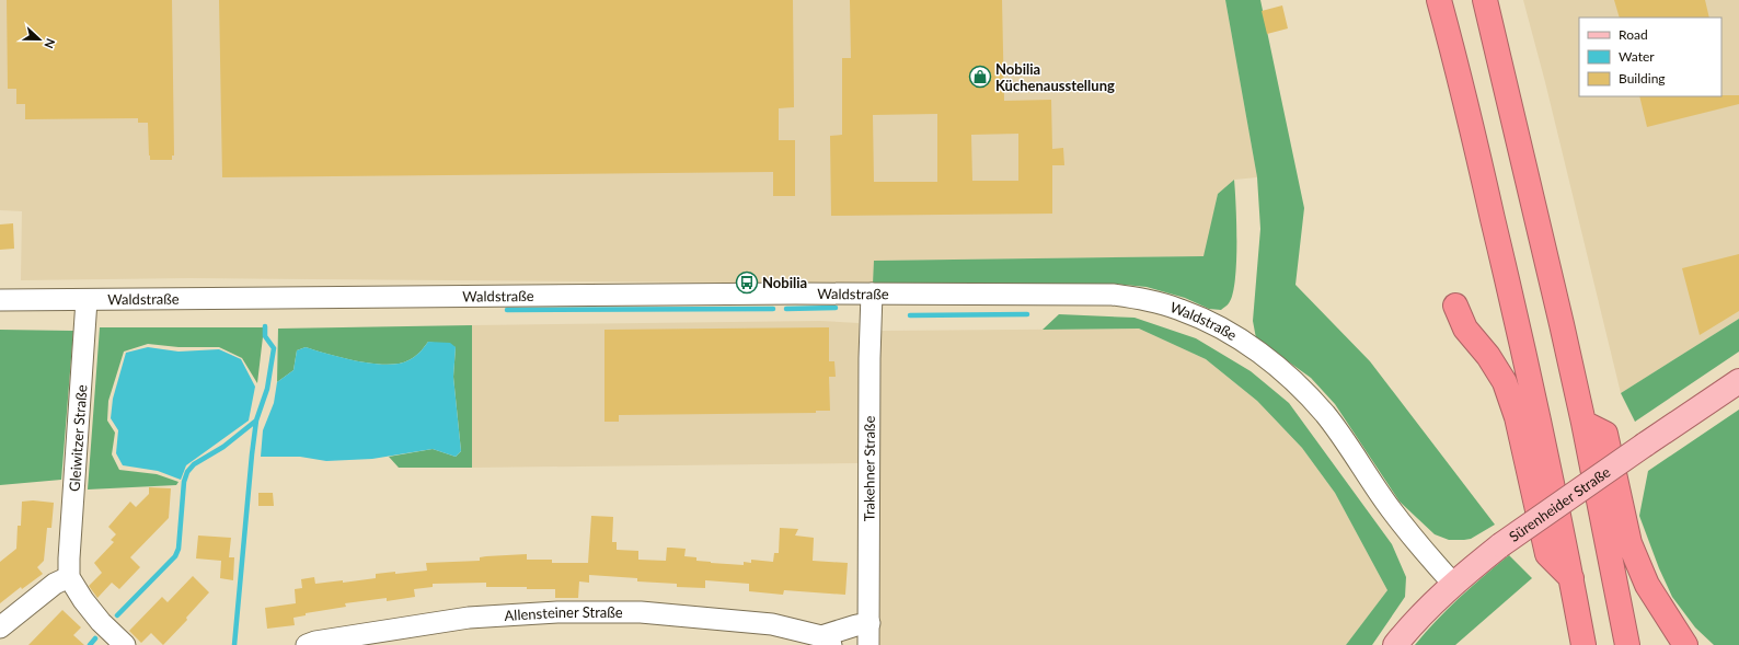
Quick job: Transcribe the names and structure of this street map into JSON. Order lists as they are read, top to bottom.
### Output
{
  "streets": {
    "main road": ["Sürenheider Straße"],
    "street": [
      "Waldstraße",
      "Gleiwitzer Straße",
      "Trakehner Straße",
      "Allensteiner Straße"
    ]
  },
  "crossings": [
    ["Waldstraße", "Gleiwitzer Straße"],
    ["Waldstraße", "Trakehner Straße"],
    ["Waldstraße", "Sürenheider Straße"],
    ["Trakehner Straße", "Allensteiner Straße"]
  ],
  "places": {
    "shop": ["Nobilia Küchenausstellung"],
    "bus stop": ["Nobilia"]
  },
  "legend": ["Road", "Water", "Building"],
  "north": "right"
}
